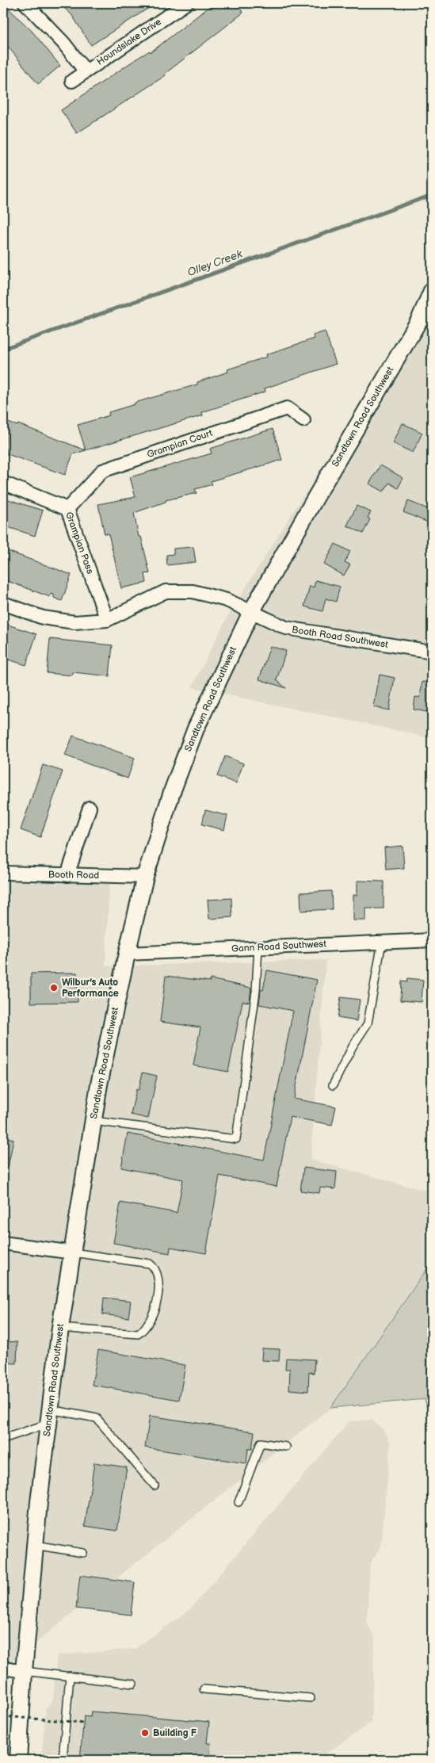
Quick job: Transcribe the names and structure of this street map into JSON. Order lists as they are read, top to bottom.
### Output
{
  "streets": {
    "street": [
      "Houndslake Drive",
      "Sandtown Road Southwest",
      "Grampian Court",
      "Grampian Pass",
      "Booth Road Southwest",
      "Booth Road",
      "Gann Road Southwest"
    ]
  },
  "crossings": [
    ["Sandtown Road Southwest", "Booth Road Southwest"],
    ["Sandtown Road Southwest", "Booth Road"],
    ["Sandtown Road Southwest", "Gann Road Southwest"],
    ["Grampian Court", "Grampian Pass"],
    ["Grampian Pass", "Booth Road Southwest"]
  ],
  "water": ["Olley Creek"],
  "places": ["Wilbur's Auto Performance", "Building F"]
}
